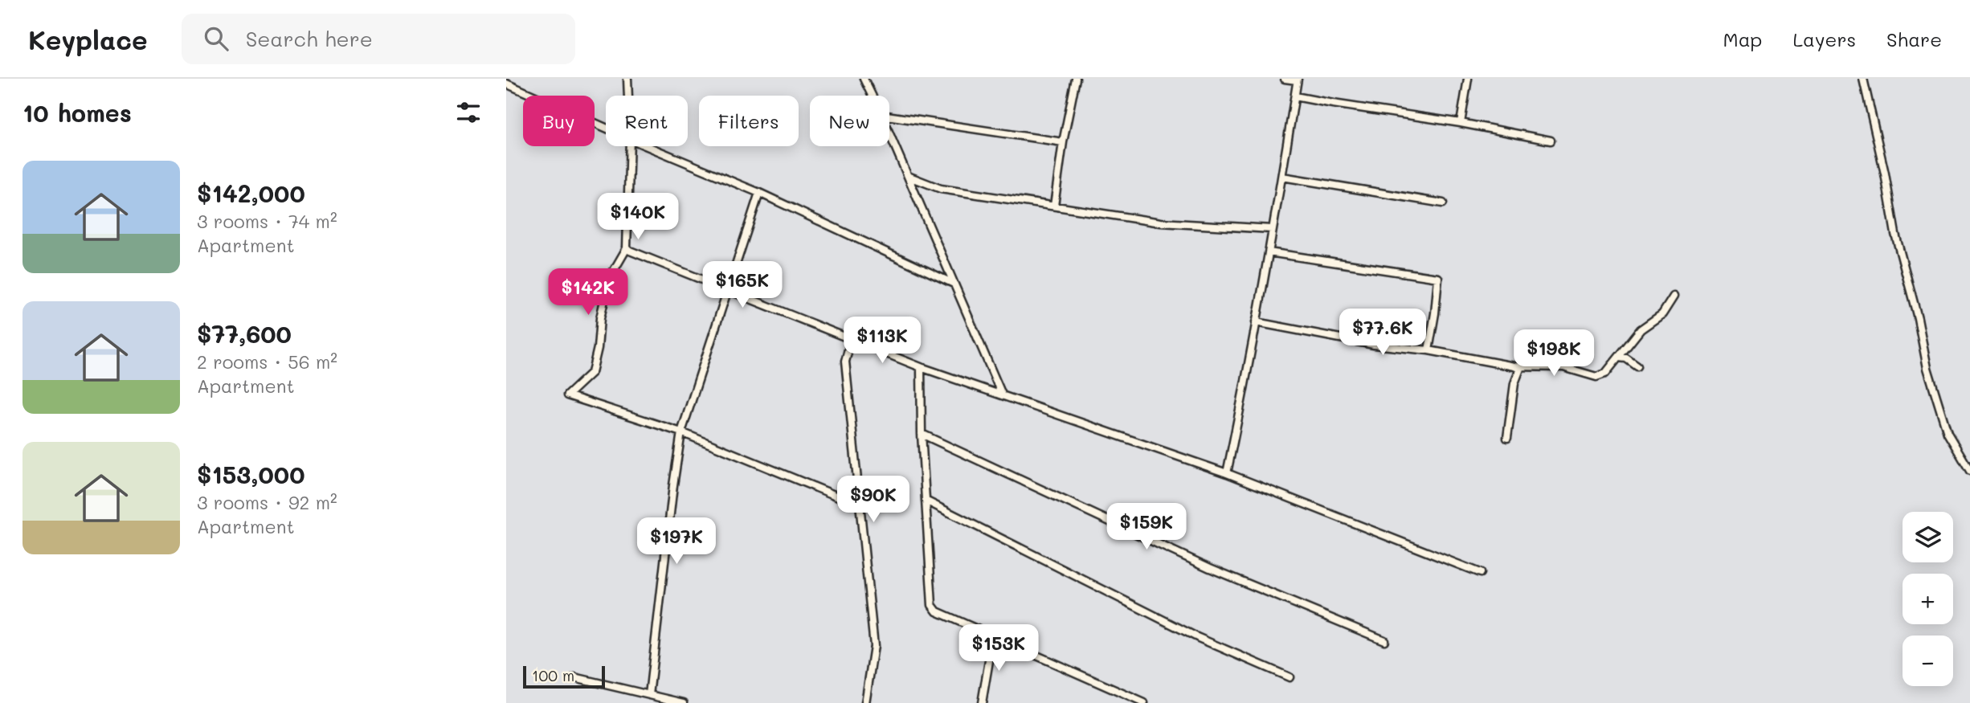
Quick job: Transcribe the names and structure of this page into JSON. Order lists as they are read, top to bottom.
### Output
{
  "scale_bar": "100 m",
  "page": {
    "header": "Keyplace",
    "search": "Search here",
    "nav": ["Map", "Layers", "Share"],
    "heading": "10 homes",
    "chip": [
      "Buy",
      "Rent",
      "Filters",
      "New"
    ],
    "list": [
      {
        "name": "$142,000",
        "note": "3 rooms · 74 m² · Apartment"
      },
      {
        "name": "$77,600",
        "note": "2 rooms · 56 m² · Apartment"
      },
      {
        "name": "$153,000",
        "note": "3 rooms · 92 m² · Apartment"
      }
    ],
    "price": [
      "$140K",
      "$165K",
      "$142K",
      "$77.6K",
      "$113K",
      "$198K",
      "$90K",
      "$159K",
      "$197K",
      "$153K"
    ],
    "map_buttons": ["+", "−"],
    "scale": "100 m"
  }
}
